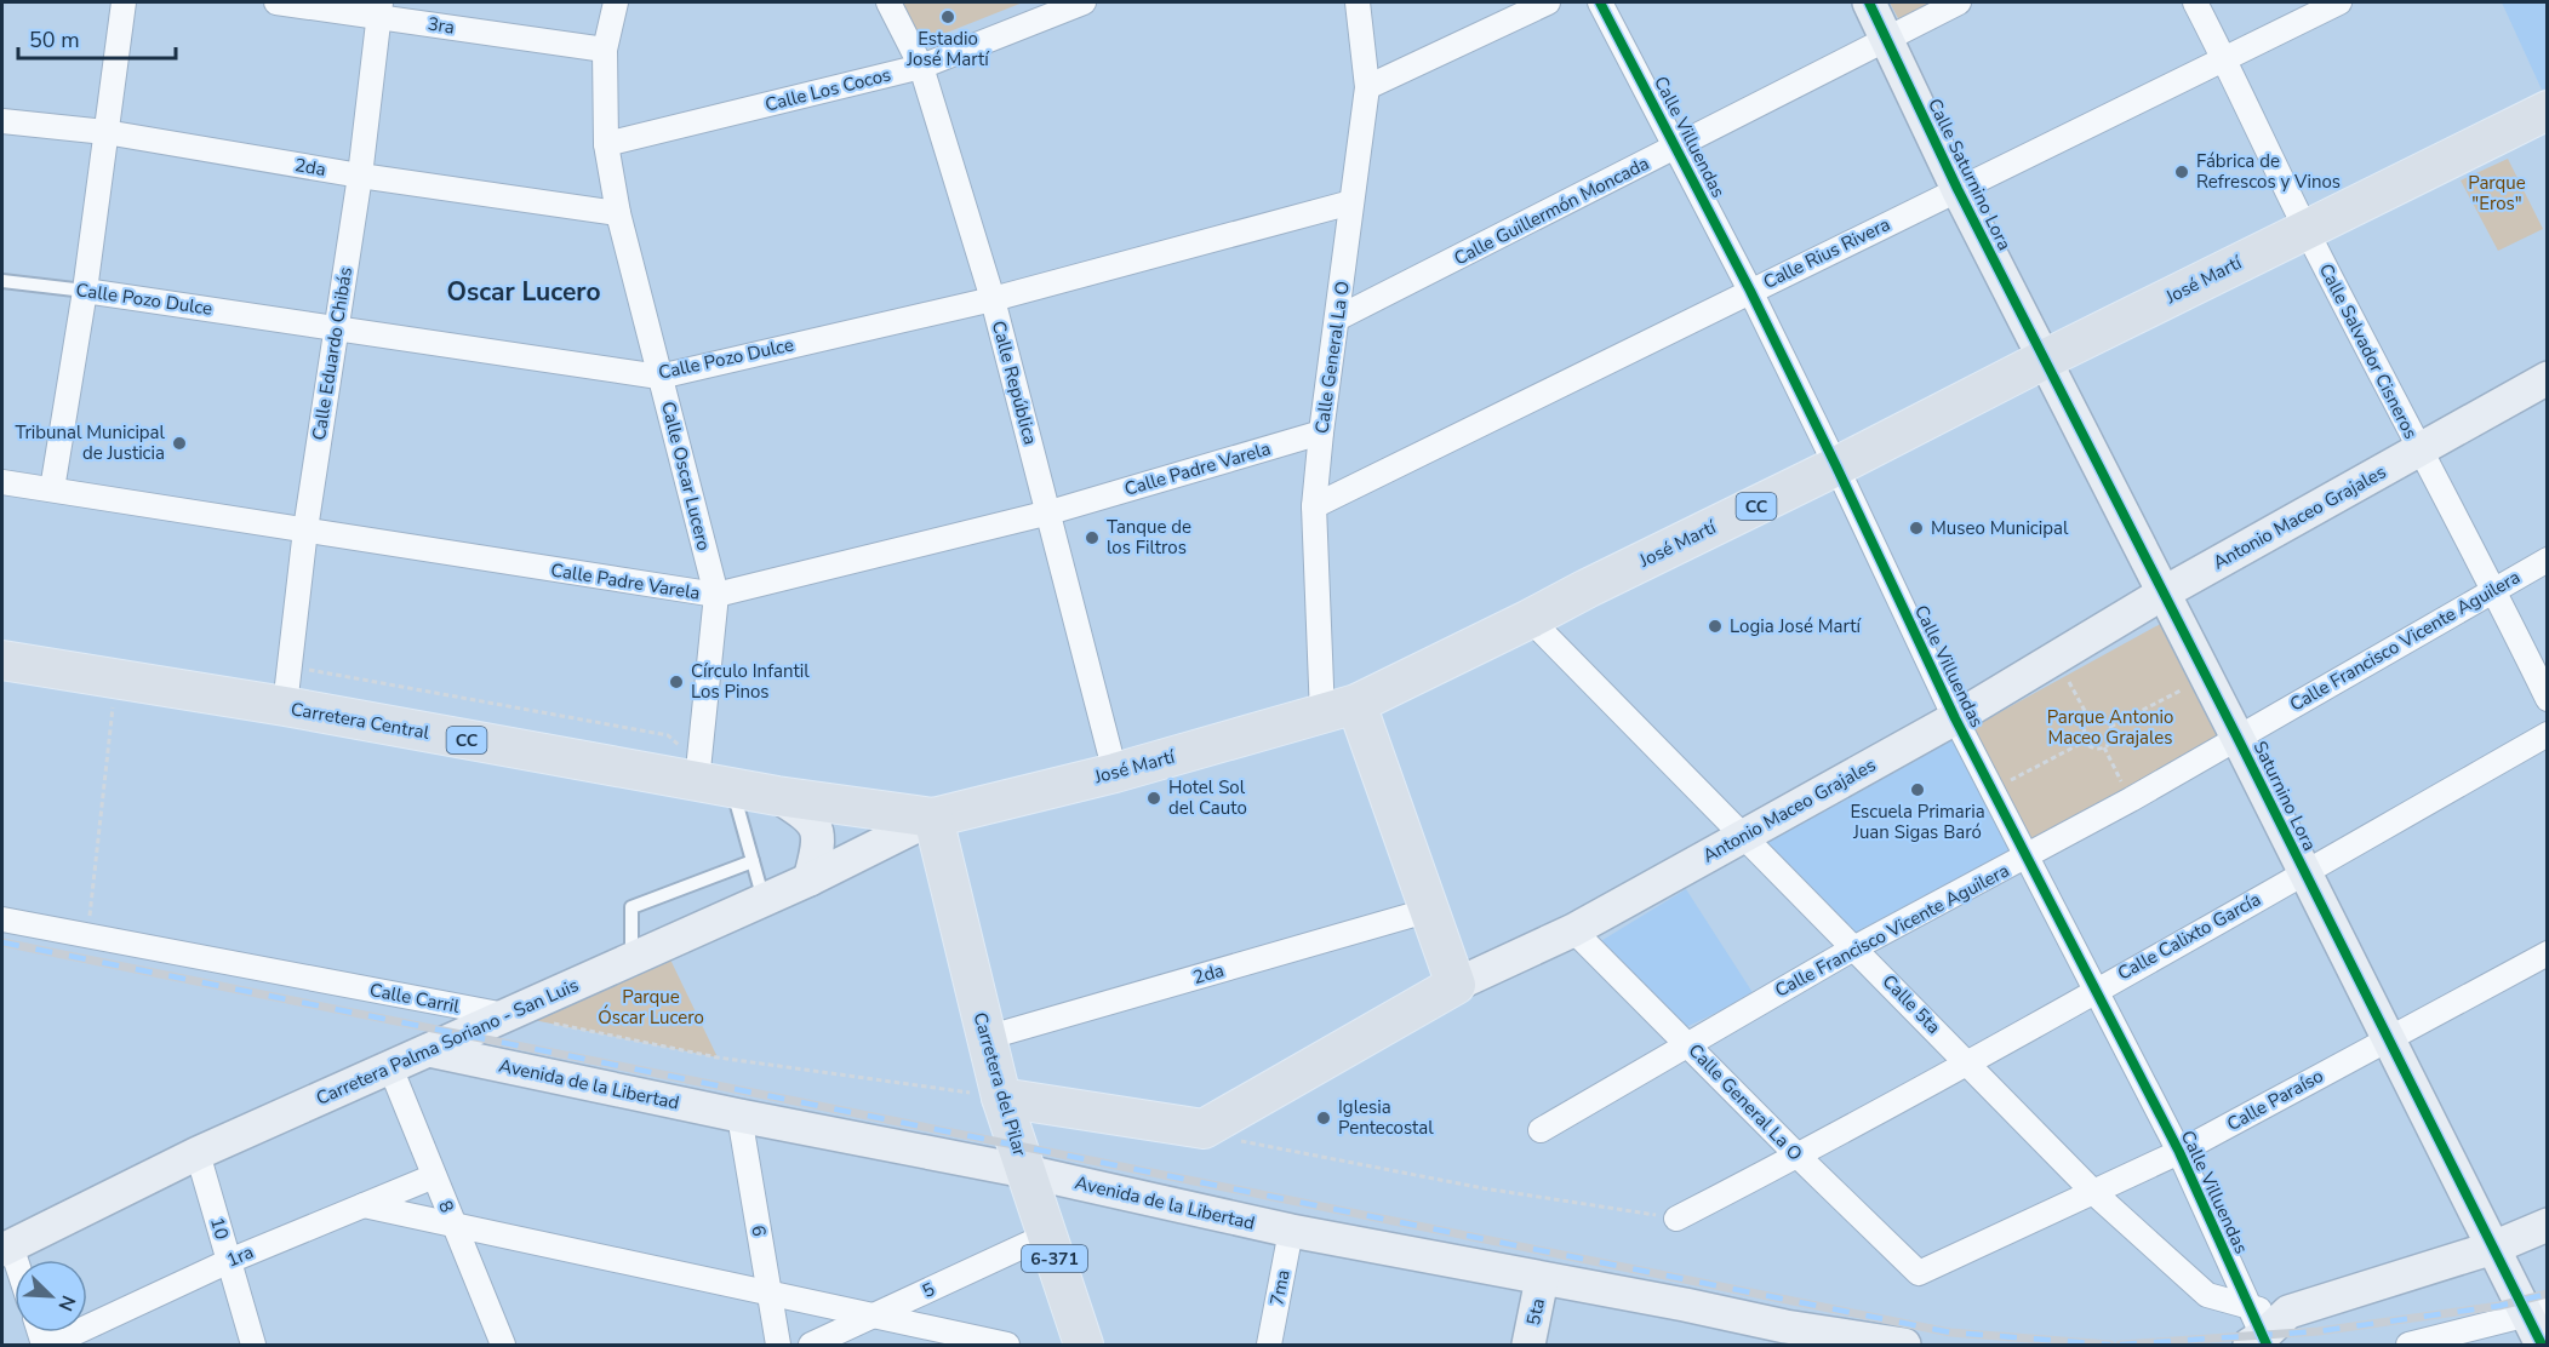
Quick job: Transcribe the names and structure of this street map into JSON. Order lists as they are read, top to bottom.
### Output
{
  "streets": {
    "main road": [
      "Calle Saturnino Lora",
      "José Martí",
      "Calle General La O",
      "CC",
      "Antonio Maceo Grajales",
      "Carretera Central",
      "Saturnino Lora",
      "Carretera Palma Soriano - San Luis",
      "Avenida de la Libertad",
      "Carretera del Pilar",
      "6-371",
      "5ta"
    ],
    "street": [
      "3ra",
      "Calle Los Cocos",
      "Calle Villuendas",
      "2da",
      "Calle Guillermón Moncada",
      "Calle Rius Rivera",
      "Calle Pozo Dulce",
      "Calle Salvador Cisneros",
      "Calle Eduardo Chibás",
      "Calle República",
      "Calle Padre Varela",
      "Calle Oscar Lucero",
      "Calle Francisco Vicente Aguilera",
      "Calle Calixto García",
      "Calle Carril",
      "Calle 5ta",
      "Calle Paraíso",
      "8",
      "10",
      "6",
      "1ra",
      "7ma",
      "5"
    ]
  },
  "crossings": [
    ["3ra", "Calle Eduardo Chibás"],
    ["3ra", "Calle Oscar Lucero"],
    ["Calle Los Cocos", "Calle República"],
    ["Calle Los Cocos", "Calle Oscar Lucero"],
    ["Calle Villuendas", "Calle Guillermón Moncada"],
    ["Calle Villuendas", "Calle Rius Rivera"],
    ["Calle Villuendas", "José Martí"],
    ["Calle Villuendas", "Antonio Maceo Grajales"],
    ["Calle Villuendas", "Calle Francisco Vicente Aguilera"],
    ["Calle Villuendas", "Calle Calixto García"],
    ["Calle Villuendas", "Calle 5ta"],
    ["Calle Villuendas", "Calle Paraíso"],
    ["2da", "Calle Eduardo Chibás"],
    ["2da", "Calle General La O"],
    ["2da", "Calle Oscar Lucero"],
    ["2da", "Carretera del Pilar"],
    ["Calle Saturnino Lora", "Calle Guillermón Moncada"],
    ["Calle Saturnino Lora", "Calle Rius Rivera"],
    ["Calle Saturnino Lora", "José Martí"],
    ["Calle Saturnino Lora", "Saturnino Lora"],
    ["Calle Guillermón Moncada", "Calle General La O"],
    ["Calle Rius Rivera", "Calle Salvador Cisneros"],
    ["Calle Rius Rivera", "Calle General La O"],
    ["José Martí", "Calle Salvador Cisneros"],
    ["José Martí", "Calle General La O"],
    ["José Martí", "Calle República"],
    ["José Martí", "Carretera Central"],
    ["José Martí", "Saturnino Lora"],
    ["José Martí", "Calle 5ta"],
    ["José Martí", "Carretera Palma Soriano - San Luis"],
    ["José Martí", "Carretera del Pilar"],
    ["Calle Pozo Dulce", "Calle Eduardo Chibás"],
    ["Calle Pozo Dulce", "Calle General La O"],
    ["Calle Pozo Dulce", "Calle República"],
    ["Calle Pozo Dulce", "Calle Oscar Lucero"],
    ["Calle Salvador Cisneros", "Antonio Maceo Grajales"],
    ["Calle Salvador Cisneros", "Calle Francisco Vicente Aguilera"],
    ["Calle Eduardo Chibás", "Calle Padre Varela"],
    ["Calle Eduardo Chibás", "Carretera Central"],
    ["Calle General La O", "Calle Padre Varela"],
    ["Calle General La O", "Antonio Maceo Grajales"],
    ["Calle General La O", "Calle Francisco Vicente Aguilera"],
    ["Calle General La O", "Calle Calixto García"],
    ["Calle General La O", "Calle Paraíso"],
    ["Calle República", "Calle Padre Varela"],
    ["Calle Padre Varela", "Calle Oscar Lucero"],
    ["Calle Oscar Lucero", "Carretera Central"],
    ["Antonio Maceo Grajales", "Saturnino Lora"],
    ["Antonio Maceo Grajales", "Calle 5ta"],
    ["Calle Francisco Vicente Aguilera", "Saturnino Lora"],
    ["Calle Francisco Vicente Aguilera", "Calle 5ta"],
    ["Carretera Central", "Carretera Palma Soriano - San Luis"],
    ["Carretera Central", "Carretera del Pilar"],
    ["Saturnino Lora", "Calle Calixto García"],
    ["Saturnino Lora", "Calle Paraíso"],
    ["Calle Calixto García", "Calle 5ta"],
    ["Calle Carril", "Carretera Palma Soriano - San Luis"],
    ["Calle 5ta", "Calle Paraíso"],
    ["Carretera Palma Soriano - San Luis", "Avenida de la Libertad"],
    ["Carretera Palma Soriano - San Luis", "Carretera del Pilar"],
    ["Carretera Palma Soriano - San Luis", "8"],
    ["Carretera Palma Soriano - San Luis", "10"],
    ["Avenida de la Libertad", "Carretera del Pilar"],
    ["Avenida de la Libertad", "6"],
    ["Avenida de la Libertad", "7ma"],
    ["Avenida de la Libertad", "5ta"],
    ["Carretera del Pilar", "5"],
    ["8", "1ra"],
    ["10", "1ra"]
  ],
  "districts": ["Oscar Lucero"],
  "parks": ["Parque \"Eros\"", "Parque Antonio Maceo Grajales", "Parque Óscar Lucero"],
  "places": [
    "Estadio José Martí",
    "Fábrica de Refrescos y Vinos",
    "Tribunal Municipal de Justicia",
    "Museo Municipal",
    "Tanque de los Filtros",
    "Logia José Martí",
    "Círculo Infantil Los Pinos",
    "Escuela Primaria Juan Sigas Baró",
    "Hotel Sol del Cauto",
    "Iglesia Pentecostal"
  ],
  "scale_bar": "50 m",
  "north": "bottom right"
}
